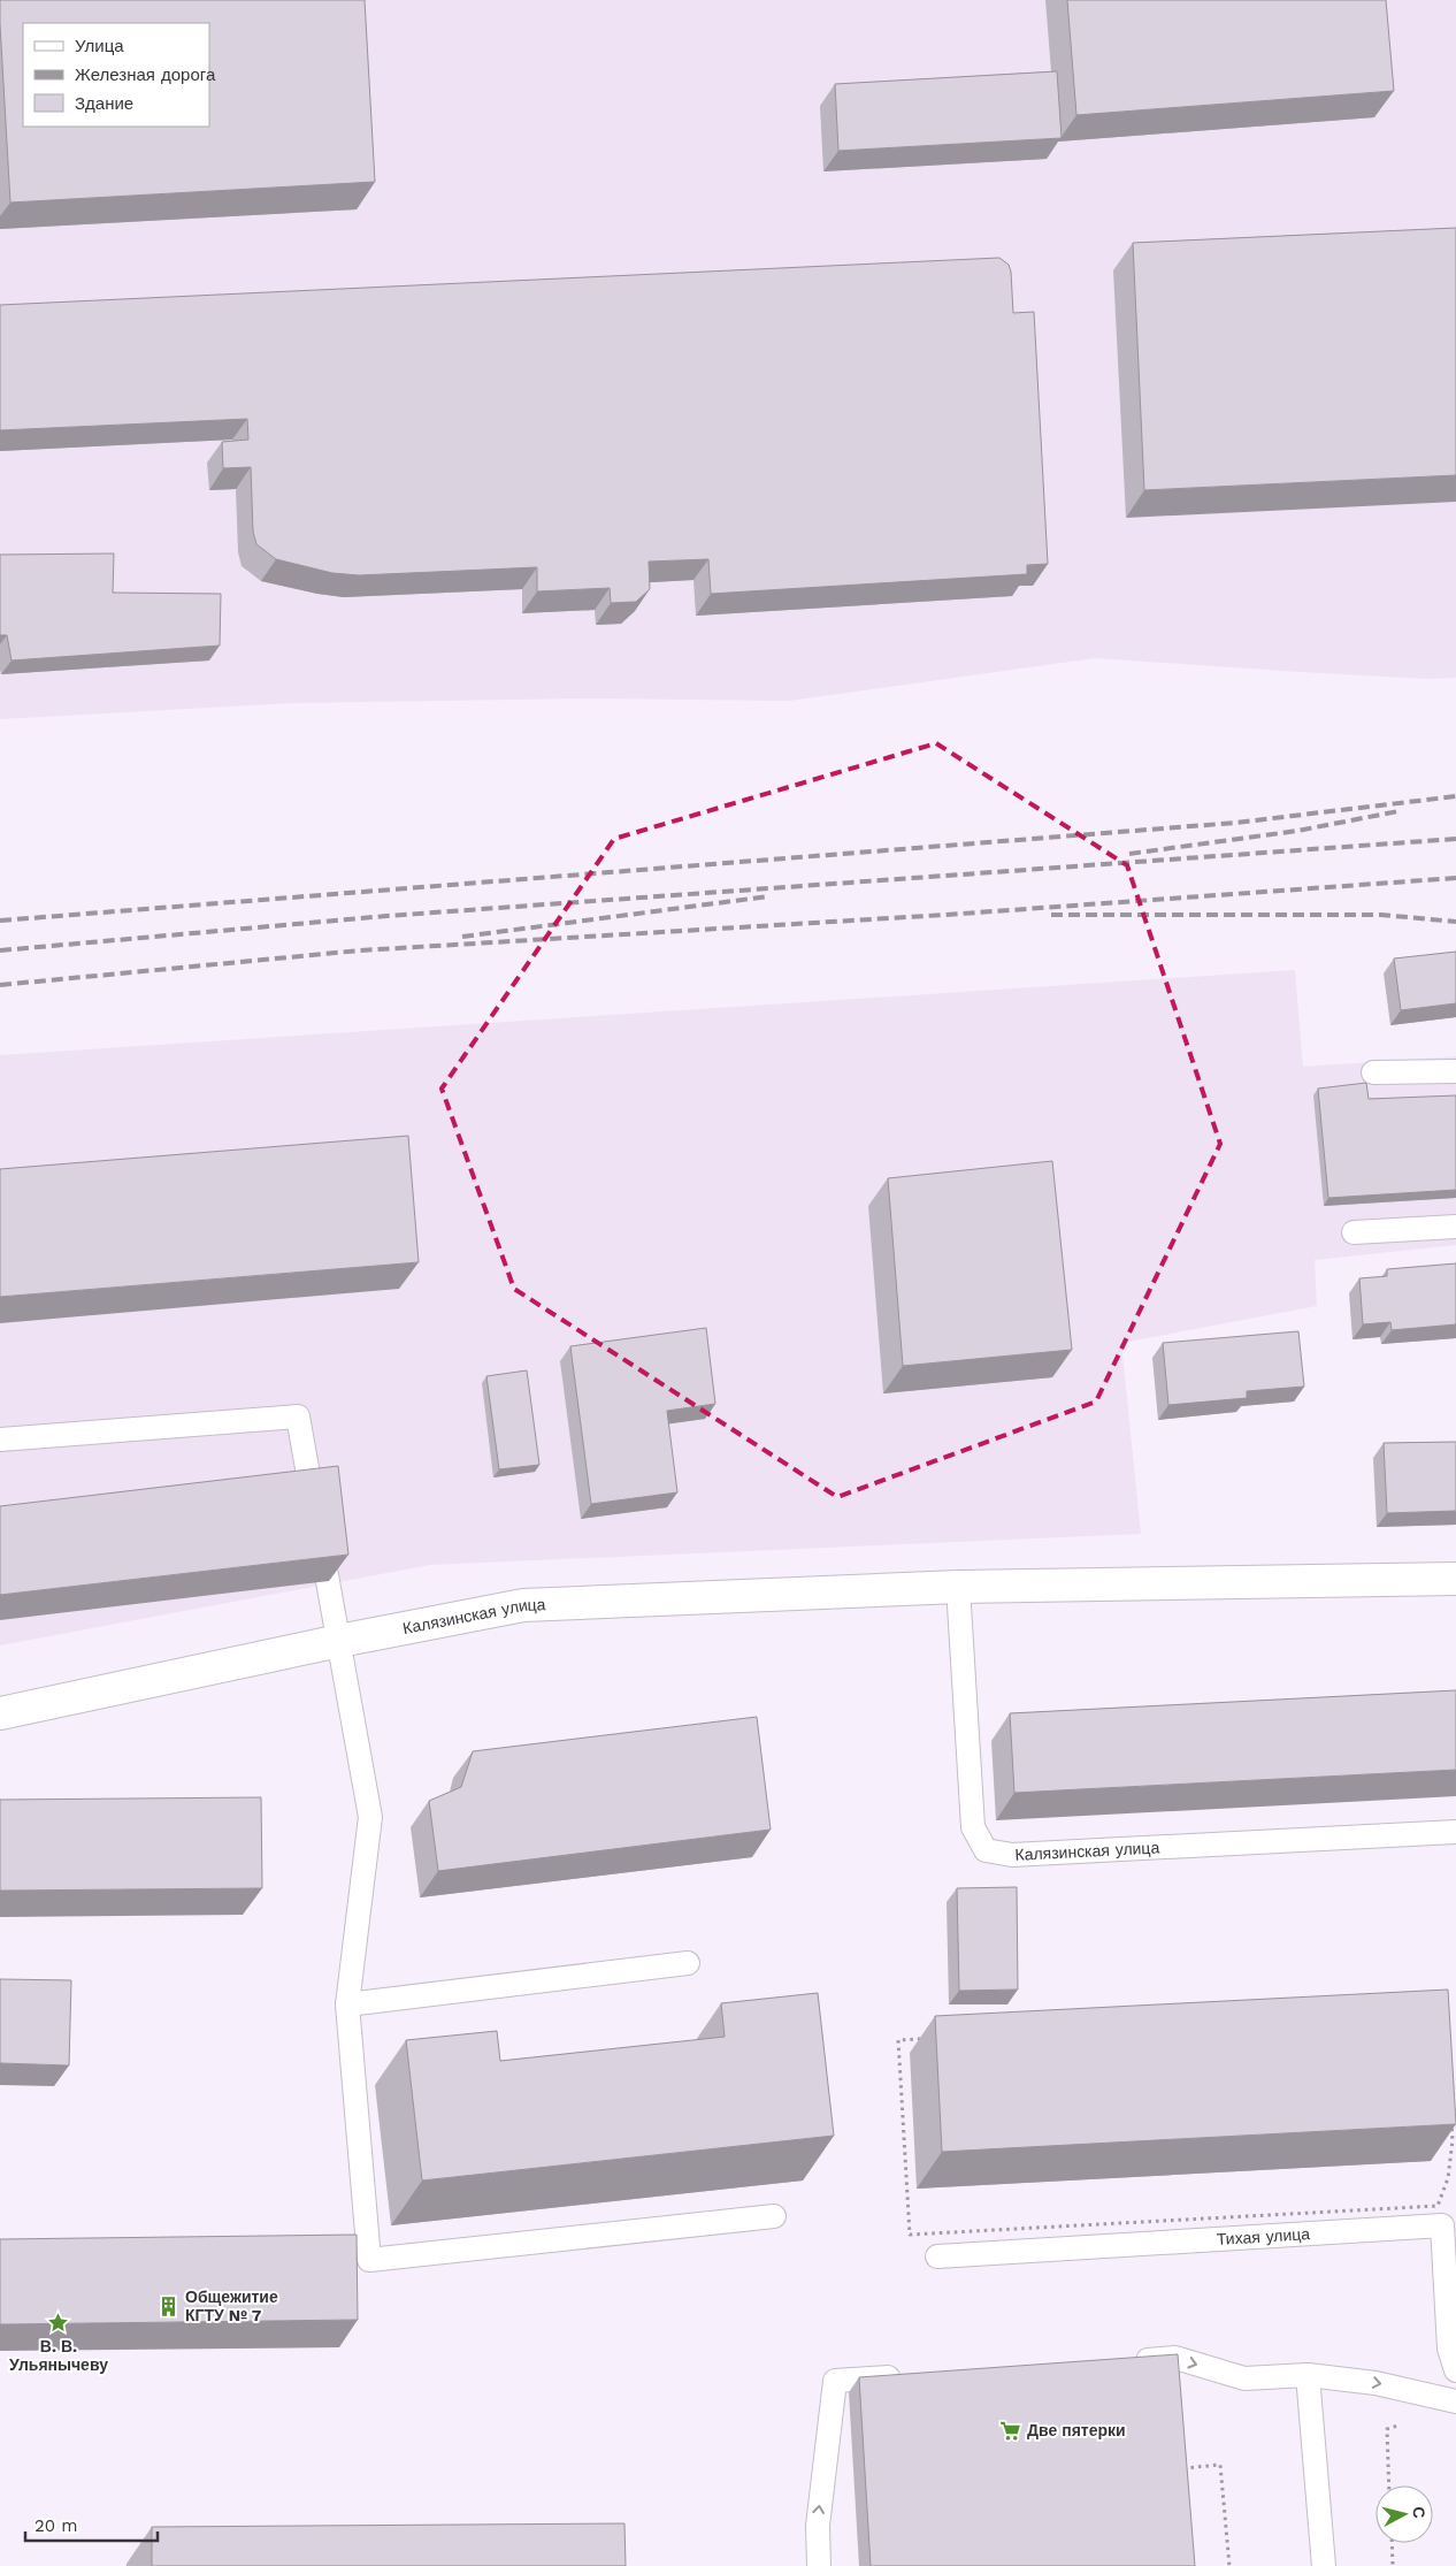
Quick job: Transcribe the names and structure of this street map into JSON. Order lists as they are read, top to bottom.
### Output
{
  "streets": {
    "street": ["Калязинская улица"],
    "lane": ["Тихая улица"]
  },
  "places": {
    "building": ["Общежитие КГТУ № 7"],
    "place": ["В. В. Ульянычеву"],
    "supermarket": ["Две пятерки"]
  },
  "legend": ["Улица", "Железная дорога", "Здание"],
  "scale_bar": "20 m",
  "north": "right"
}
